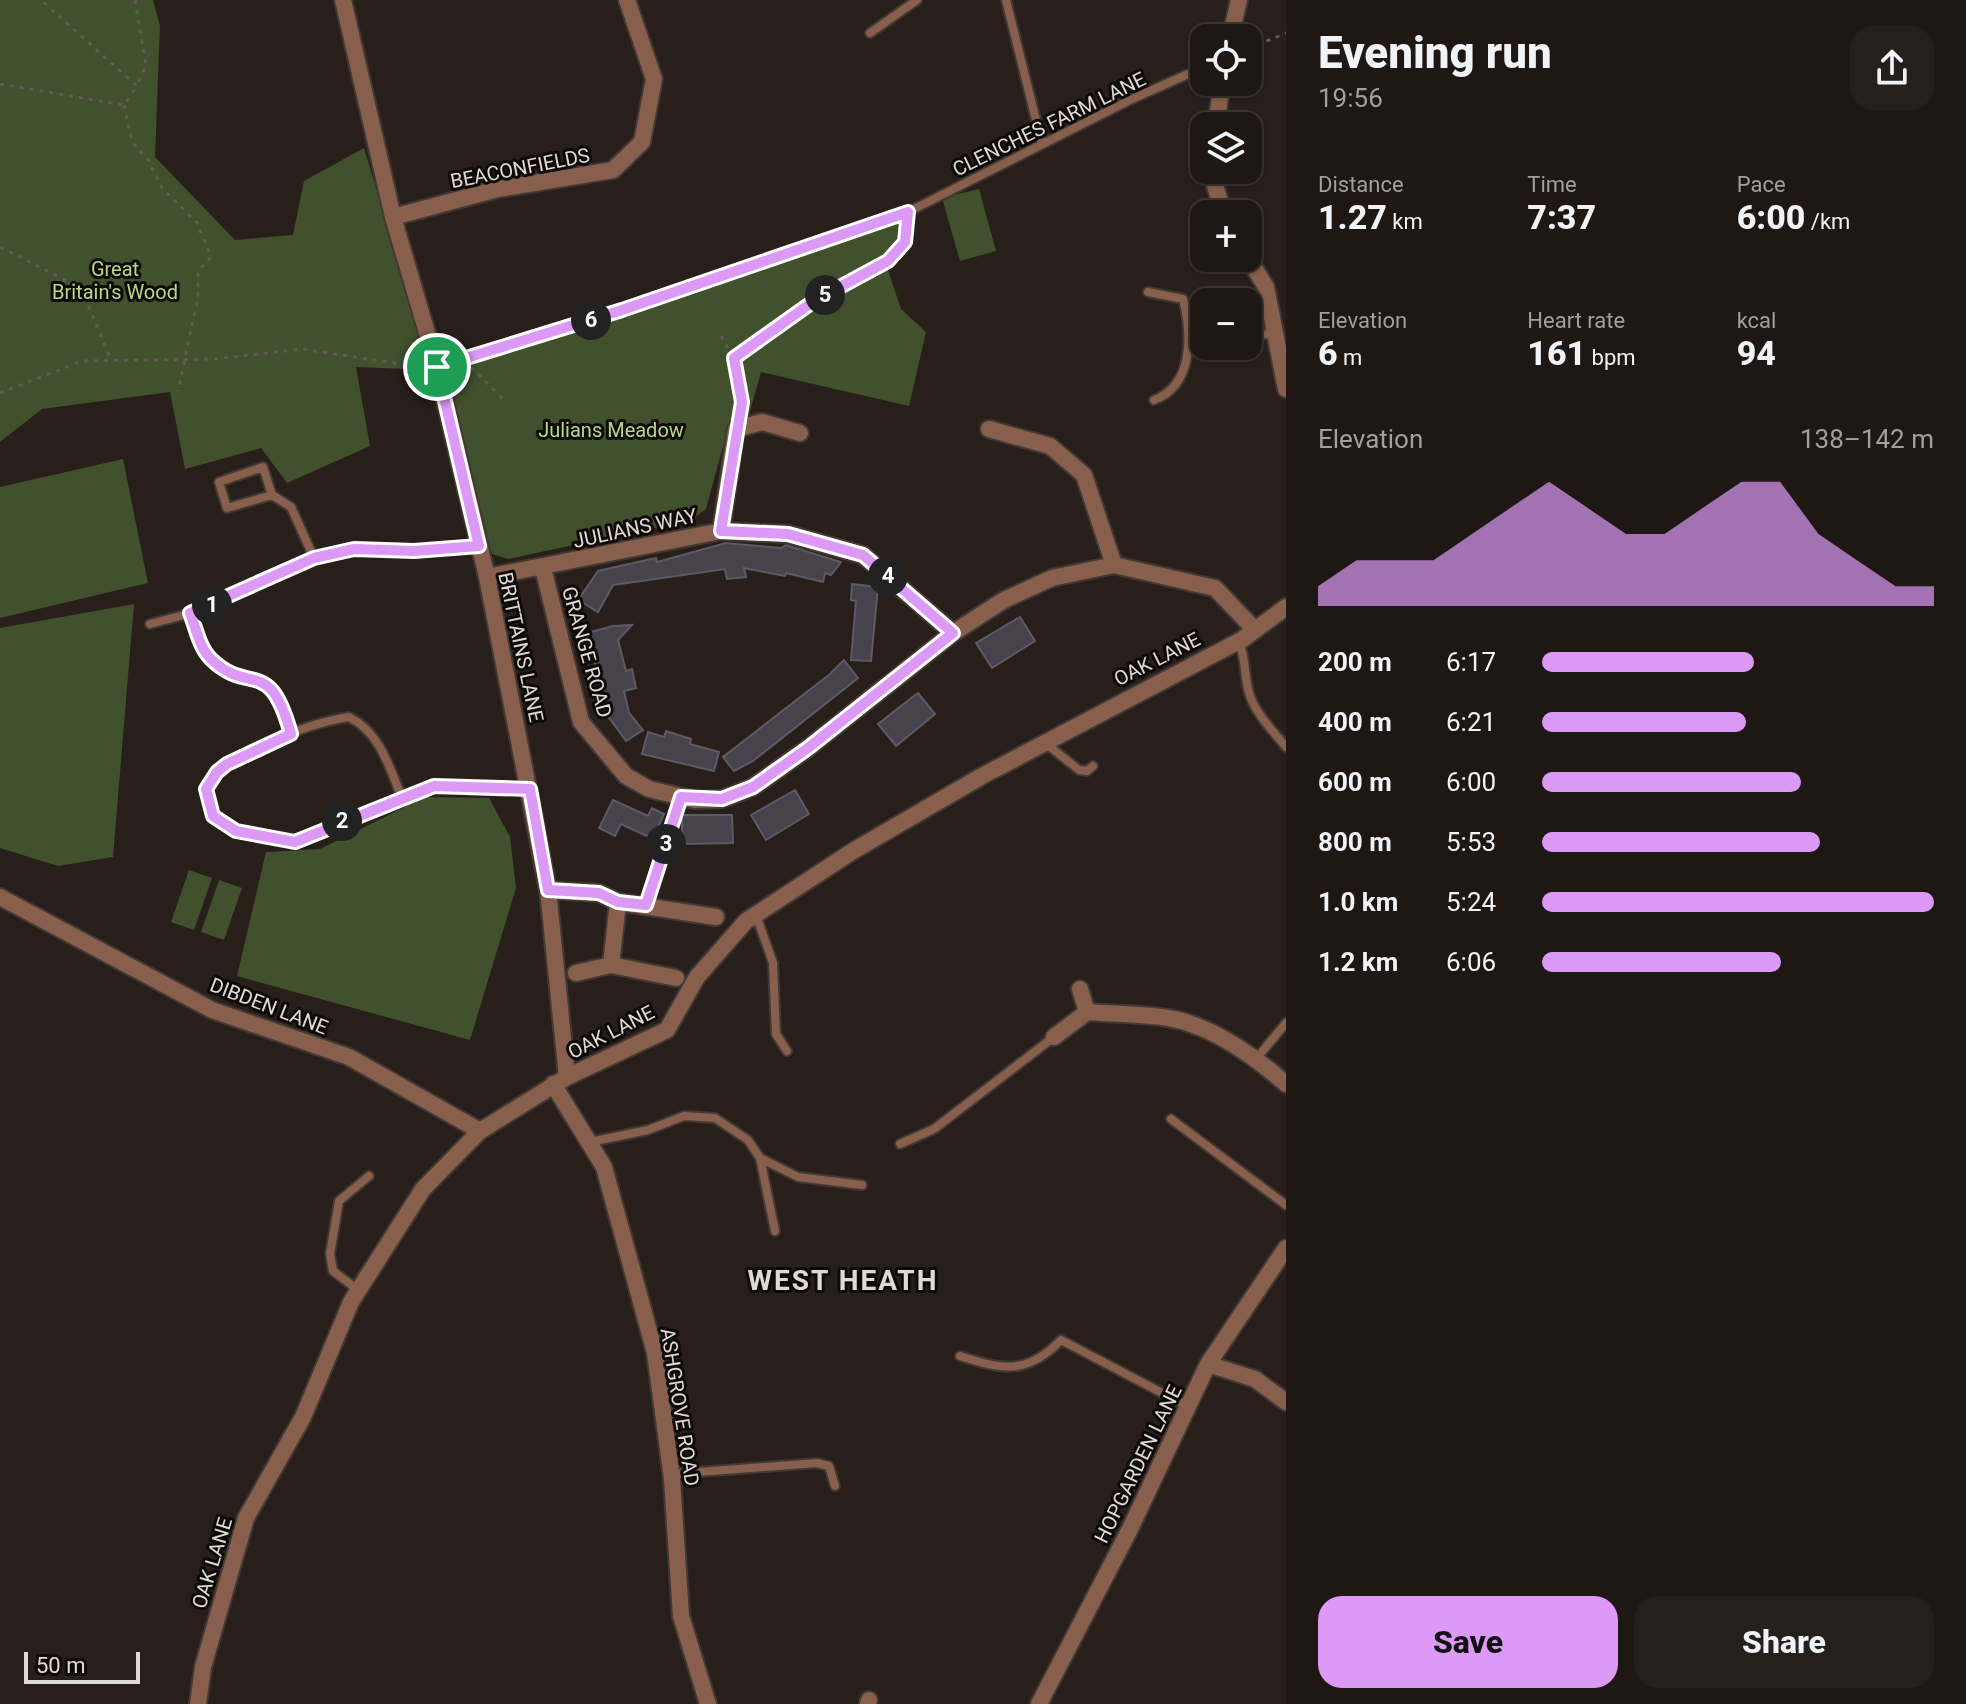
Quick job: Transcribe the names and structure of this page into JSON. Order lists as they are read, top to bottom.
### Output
{
  "streets": {
    "street": [
      "BEACONFIELDS",
      "JULIANS WAY",
      "BRITTAINS LANE",
      "GRANGE ROAD",
      "OAK LANE",
      "DIBDEN LANE",
      "ASHGROVE ROAD",
      "HOPGARDEN LANE"
    ],
    "lane": ["CLENCHES FARM LANE"]
  },
  "crossings": [
    ["BEACONFIELDS", "BRITTAINS LANE"],
    ["JULIANS WAY", "BRITTAINS LANE"],
    ["JULIANS WAY", "GRANGE ROAD"],
    ["BRITTAINS LANE", "OAK LANE"],
    ["BRITTAINS LANE", "ASHGROVE ROAD"],
    ["GRANGE ROAD", "OAK LANE"],
    ["OAK LANE", "DIBDEN LANE"],
    ["OAK LANE", "ASHGROVE ROAD"]
  ],
  "districts": ["WEST HEATH"],
  "parks": ["Great Britain's Wood", "Julians Meadow"],
  "scale_bar": "50 m",
  "page": {
    "heading": ["Evening run", "19:56"],
    "map_buttons": ["+", "−"],
    "stats": [
      ["Distance", "1.27 km"],
      ["Time", "7:37"],
      ["Pace", "6:00 /km"],
      ["Elevation", "6 m"],
      ["Heart rate", "161 bpm"],
      ["kcal", "94"]
    ],
    "pins": [
      "5",
      "6",
      "4",
      "1",
      "2",
      "3"
    ],
    "chart": ["Elevation", "138–142 m"],
    "list": [
      {
        "name": "200 m",
        "note": "6:17"
      },
      {
        "name": "400 m",
        "note": "6:21"
      },
      {
        "name": "600 m",
        "note": "6:00"
      },
      {
        "name": "800 m",
        "note": "5:53"
      },
      {
        "name": "1.0 km",
        "note": "5:24"
      },
      {
        "name": "1.2 km",
        "note": "6:06"
      }
    ],
    "buttons": ["Save", "Share"],
    "scale": "50 m"
  }
}
